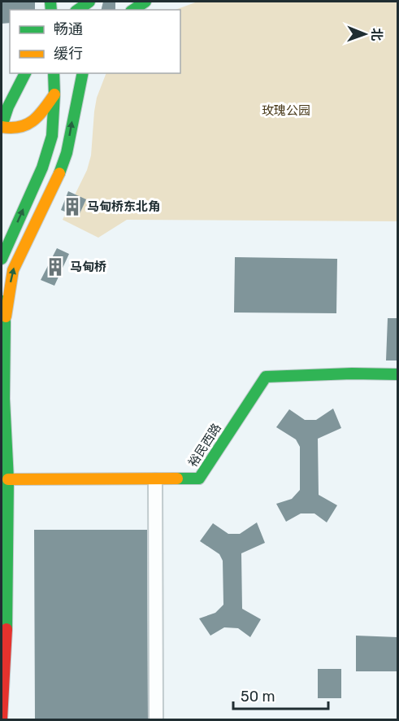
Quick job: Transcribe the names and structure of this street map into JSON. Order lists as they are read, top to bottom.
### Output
{
  "streets": {
    "main road": ["裕民西路"]
  },
  "parks": ["玫瑰公园"],
  "places": {
    "building": ["马甸桥东北角", "马甸桥"]
  },
  "legend": ["畅通", "缓行"],
  "scale_bar": "50 m",
  "north": "right"
}
